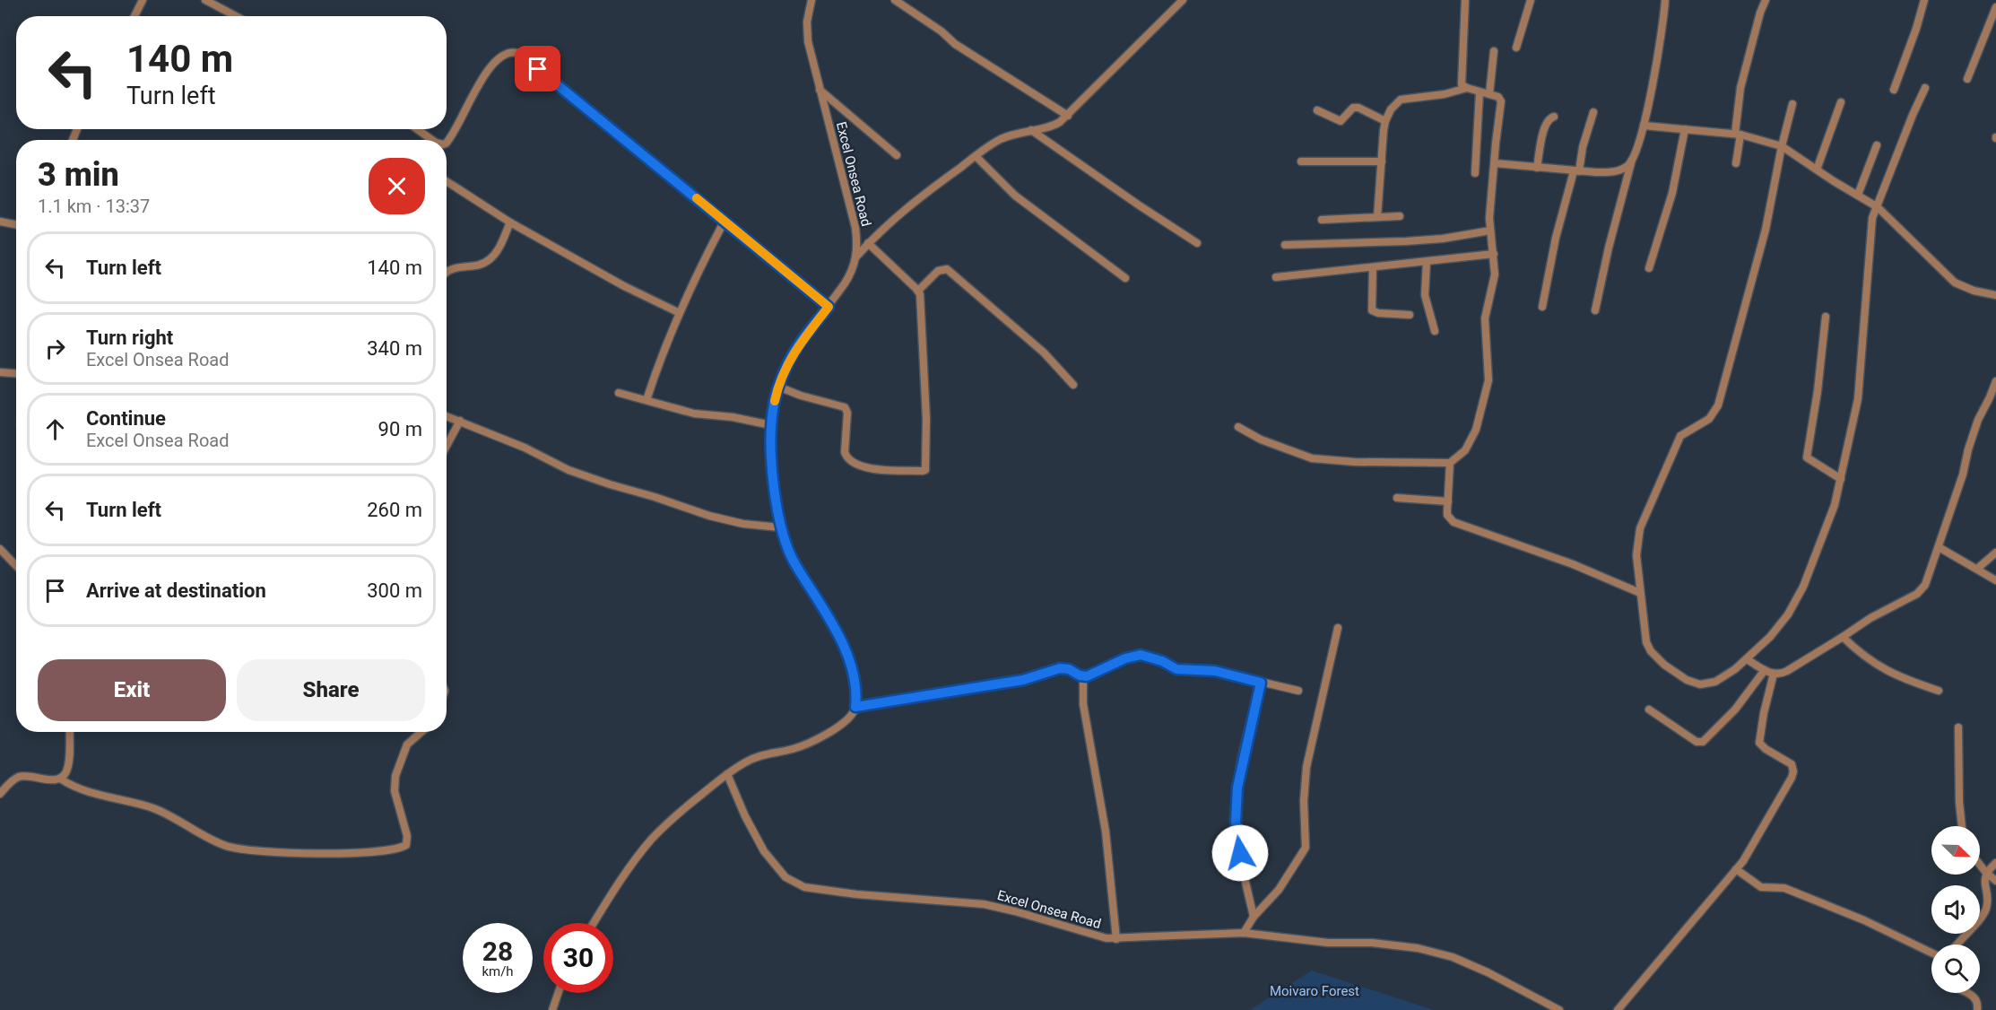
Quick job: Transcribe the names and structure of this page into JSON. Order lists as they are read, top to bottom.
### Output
{
  "streets": {
    "street": ["Excel Onsea Road"]
  },
  "parks": ["Moivaro Forest"],
  "north": "bottom right",
  "page": {
    "turn": ["140 m", "Turn left"],
    "heading": ["3 min", "1.1 km · 13:37"],
    "list": [
      {
        "name": "Turn left",
        "value": "140 m"
      },
      {
        "name": "Turn right",
        "note": "Excel Onsea Road",
        "value": "340 m"
      },
      {
        "name": "Continue",
        "note": "Excel Onsea Road",
        "value": "90 m"
      },
      {
        "name": "Turn left",
        "value": "260 m"
      },
      {
        "name": "Arrive at destination",
        "value": "300 m"
      }
    ],
    "buttons": ["Exit", "Share"],
    "speed": "28 km/h",
    "limit": "30"
  }
}
